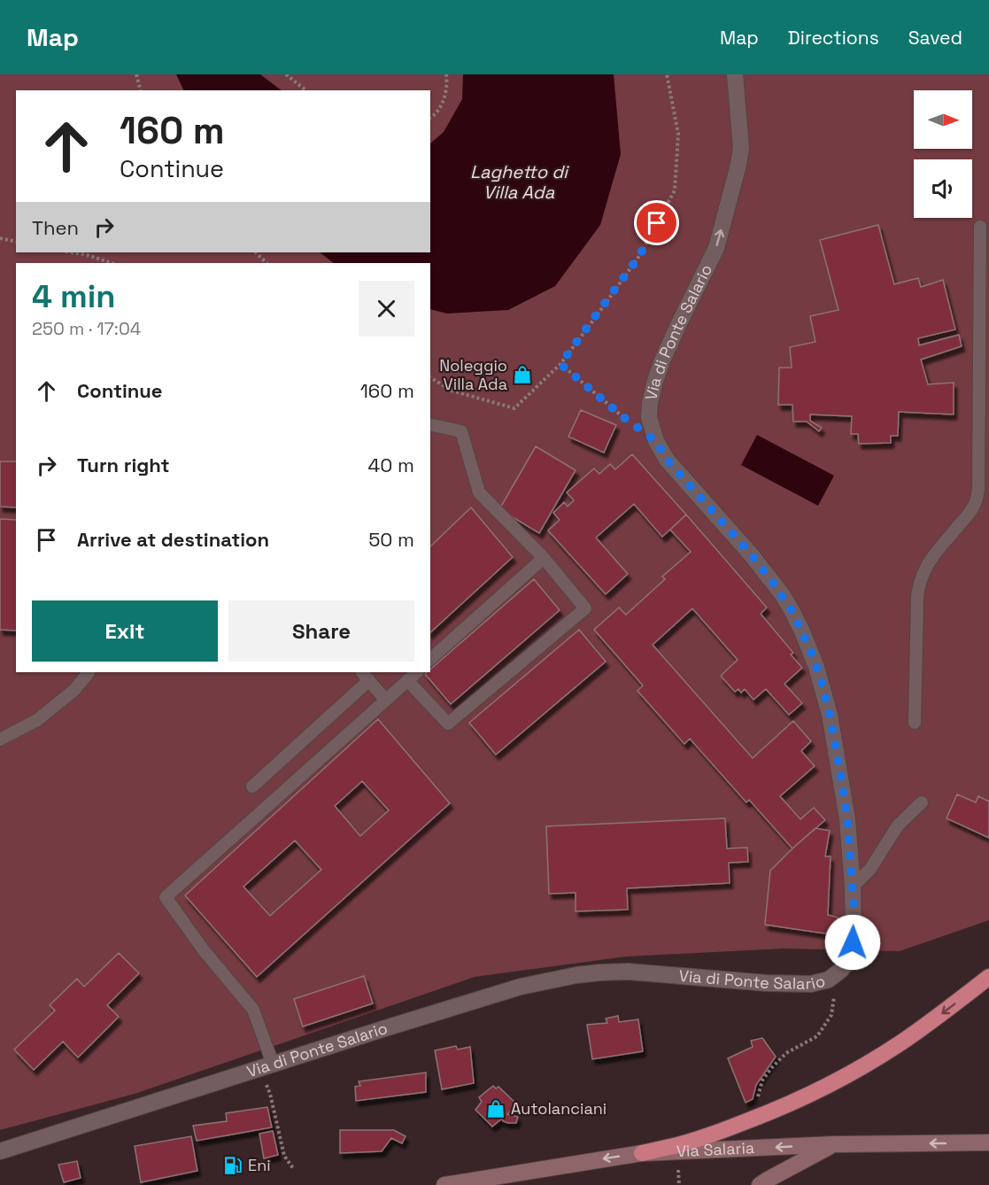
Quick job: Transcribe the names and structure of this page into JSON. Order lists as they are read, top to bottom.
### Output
{
  "streets": {
    "main road": ["Via Salaria"],
    "street": ["Via di Ponte Salario"]
  },
  "one_way": ["Via Salaria"],
  "water": ["Laghetto di Villa Ada"],
  "places": {
    "shop": ["Noleggio Villa Ada", "Autolanciani"],
    "fuel station": ["Eni"]
  },
  "north": "right",
  "page": {
    "header": "Map",
    "nav": ["Map", "Directions", "Saved"],
    "turn": ["160 m", "Continue"],
    "then": "Then",
    "heading": ["4 min", "250 m · 17:04"],
    "list": [
      {
        "name": "Continue",
        "value": "160 m"
      },
      {
        "name": "Turn right",
        "value": "40 m"
      },
      {
        "name": "Arrive at destination",
        "value": "50 m"
      }
    ],
    "buttons": ["Exit", "Share"]
  }
}
